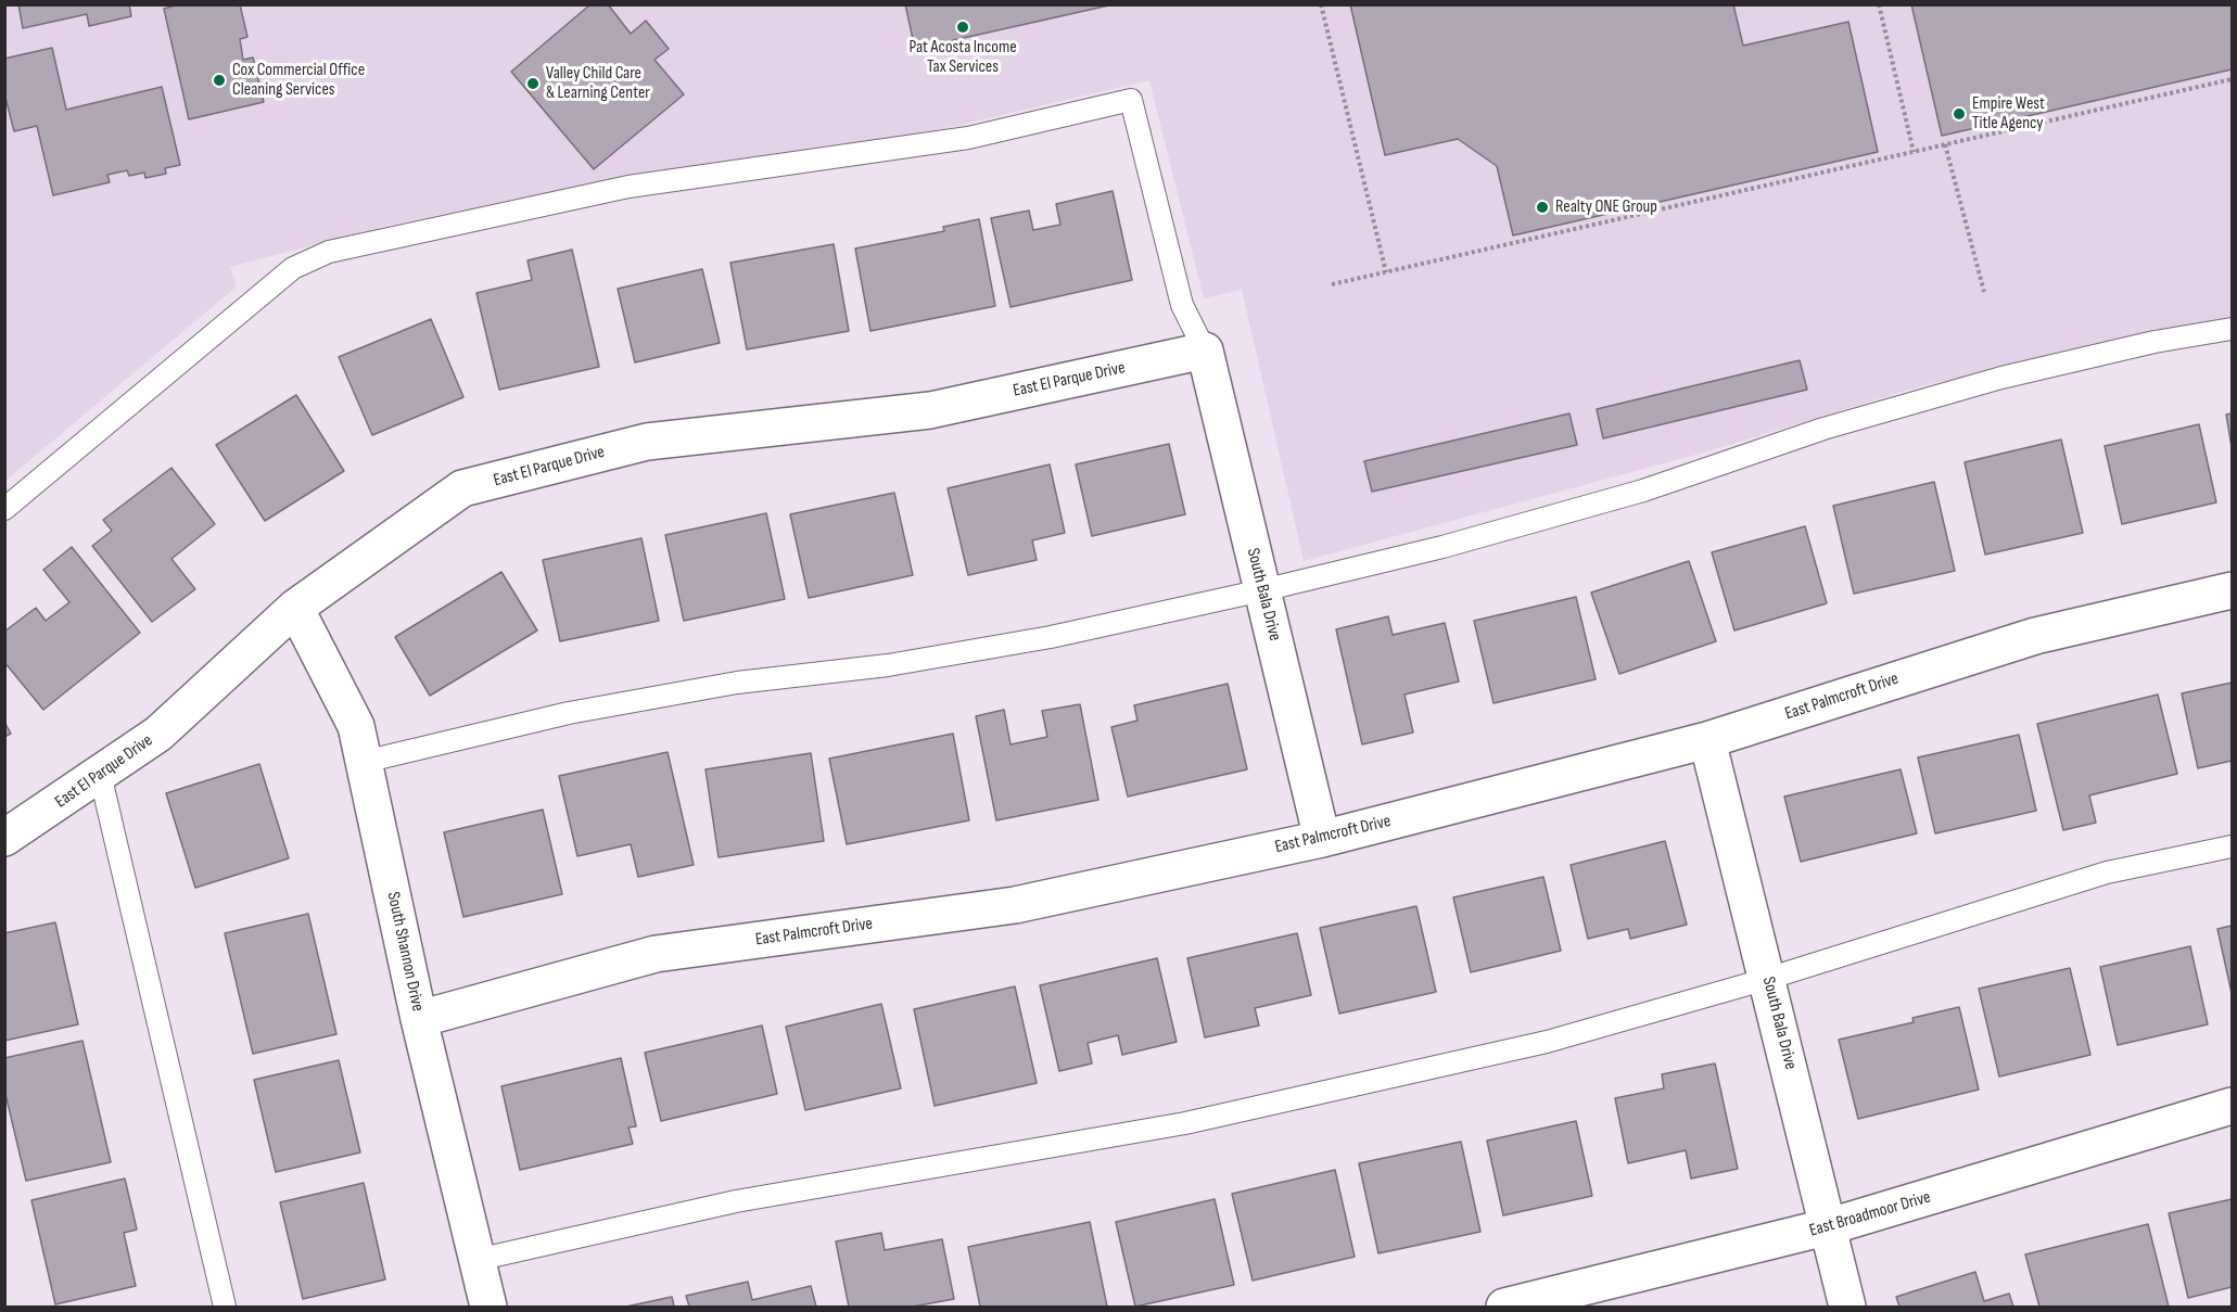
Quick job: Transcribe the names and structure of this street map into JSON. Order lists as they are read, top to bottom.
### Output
{
  "streets": {
    "street": [
      "East El Parque Drive",
      "South Bala Drive",
      "East Palmcroft Drive",
      "South Shannon Drive",
      "East Broadmoor Drive"
    ]
  },
  "crossings": [
    ["East El Parque Drive", "South Bala Drive"],
    ["East El Parque Drive", "South Shannon Drive"],
    ["South Bala Drive", "East Palmcroft Drive"],
    ["South Bala Drive", "East Broadmoor Drive"],
    ["East Palmcroft Drive", "South Shannon Drive"]
  ],
  "places": [
    "Pat Acosta Income Tax Services",
    "Cox Commercial Office Cleaning Services",
    "Valley Child Care & Learning Center",
    "Empire West Title Agency",
    "Realty ONE Group"
  ]
}
